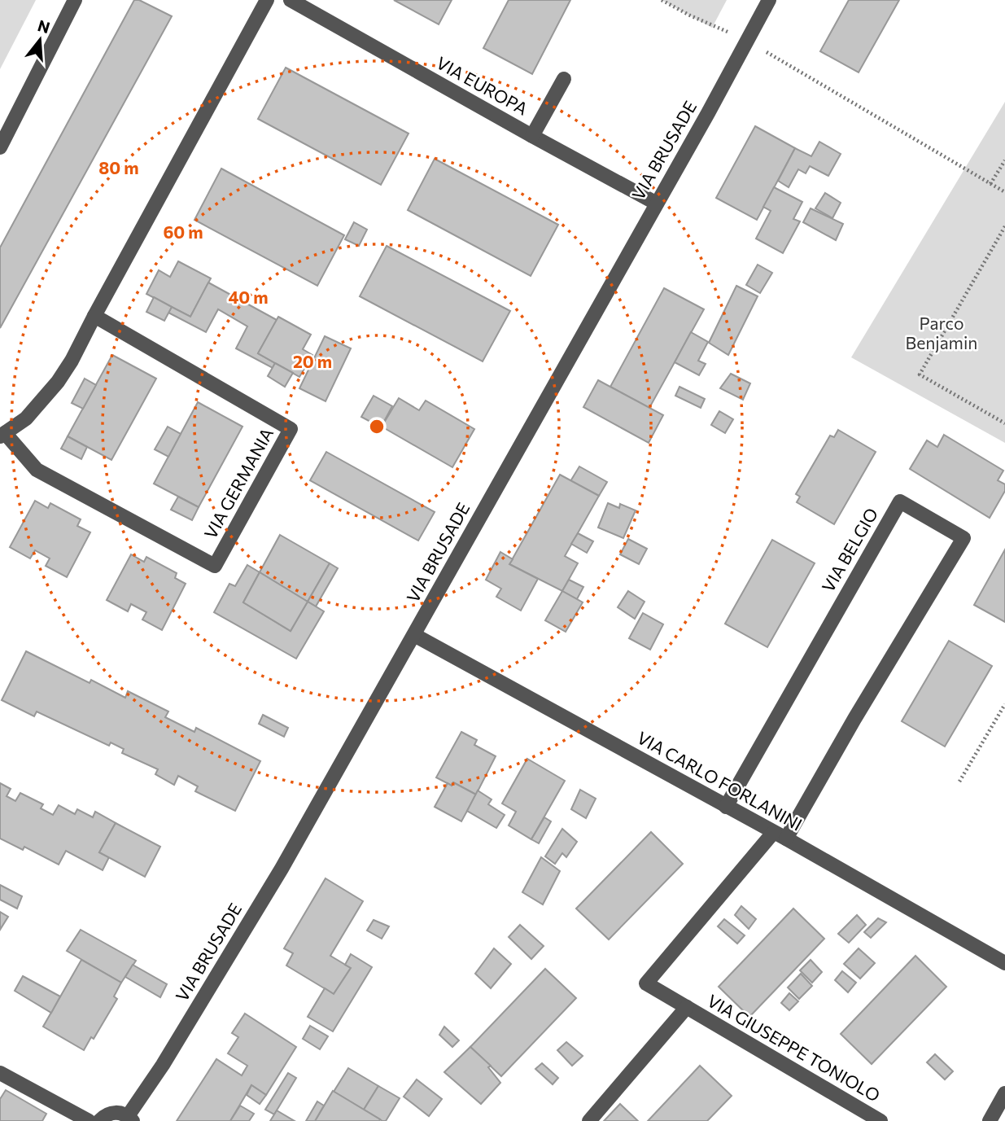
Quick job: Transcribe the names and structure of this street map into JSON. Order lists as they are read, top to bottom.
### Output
{
  "streets": {
    "street": [
      "VIA EUROPA",
      "VIA BRUSADE",
      "VIA GERMANIA",
      "VIA BELGIO",
      "VIA CARLO FORLANINI",
      "VIA GIUSEPPE TONIOLO"
    ]
  },
  "crossings": [
    ["VIA EUROPA", "VIA BRUSADE"],
    ["VIA BRUSADE", "VIA CARLO FORLANINI"],
    ["VIA BELGIO", "VIA CARLO FORLANINI"],
    ["VIA BELGIO", "VIA GIUSEPPE TONIOLO"],
    ["VIA CARLO FORLANINI", "VIA GIUSEPPE TONIOLO"]
  ],
  "parks": ["Parco Benjamin"],
  "north": "top",
  "rings": [
    "80 m",
    "60 m",
    "40 m",
    "20 m"
  ]
}
